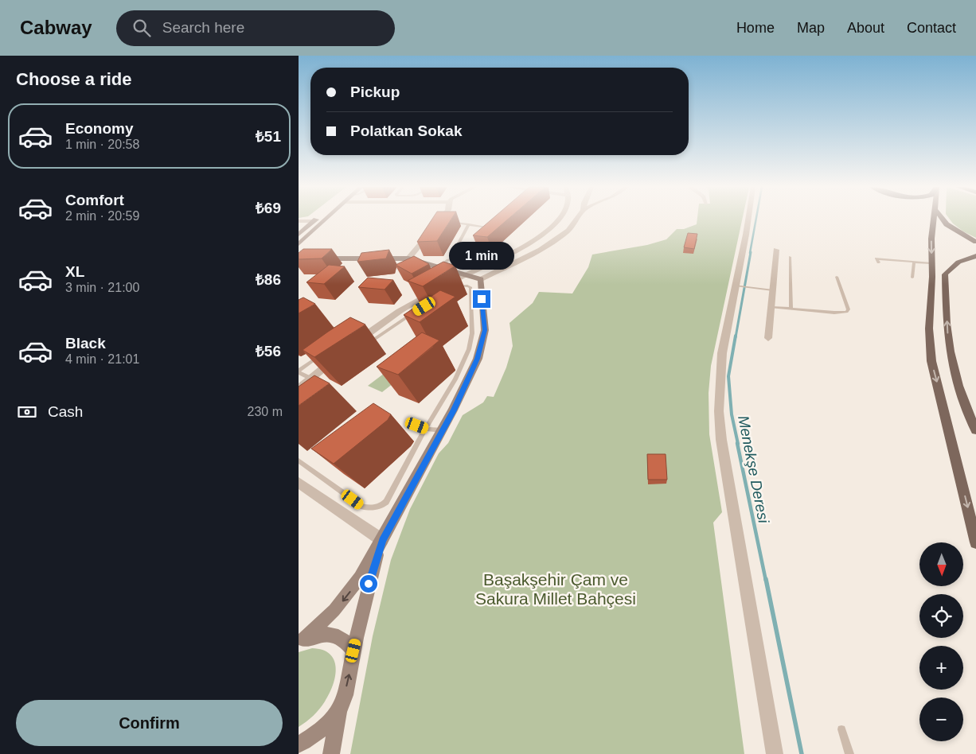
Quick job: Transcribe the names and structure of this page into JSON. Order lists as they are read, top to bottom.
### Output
{
  "water": ["Menekşe Deresi"],
  "parks": ["Başakşehir Çam ve Sakura Millet Bahçesi"],
  "north": "bottom",
  "page": {
    "header": "Cabway",
    "search": "Search here",
    "nav": [
      "Home",
      "Map",
      "About",
      "Contact"
    ],
    "heading": "Choose a ride",
    "banner": ["Pickup", "Polatkan Sokak"],
    "list": [
      {
        "name": "Economy",
        "note": "1 min · 20:58",
        "value": "₺51"
      },
      {
        "name": "Comfort",
        "note": "2 min · 20:59",
        "value": "₺69"
      },
      {
        "name": "XL",
        "note": "3 min · 21:00",
        "value": "₺86"
      },
      {
        "name": "Black",
        "note": "4 min · 21:01",
        "value": "₺56"
      }
    ],
    "bubble": "1 min",
    "pay": ["Cash", "230 m"],
    "map_buttons": ["+", "−"],
    "buttons": "Confirm"
  }
}
